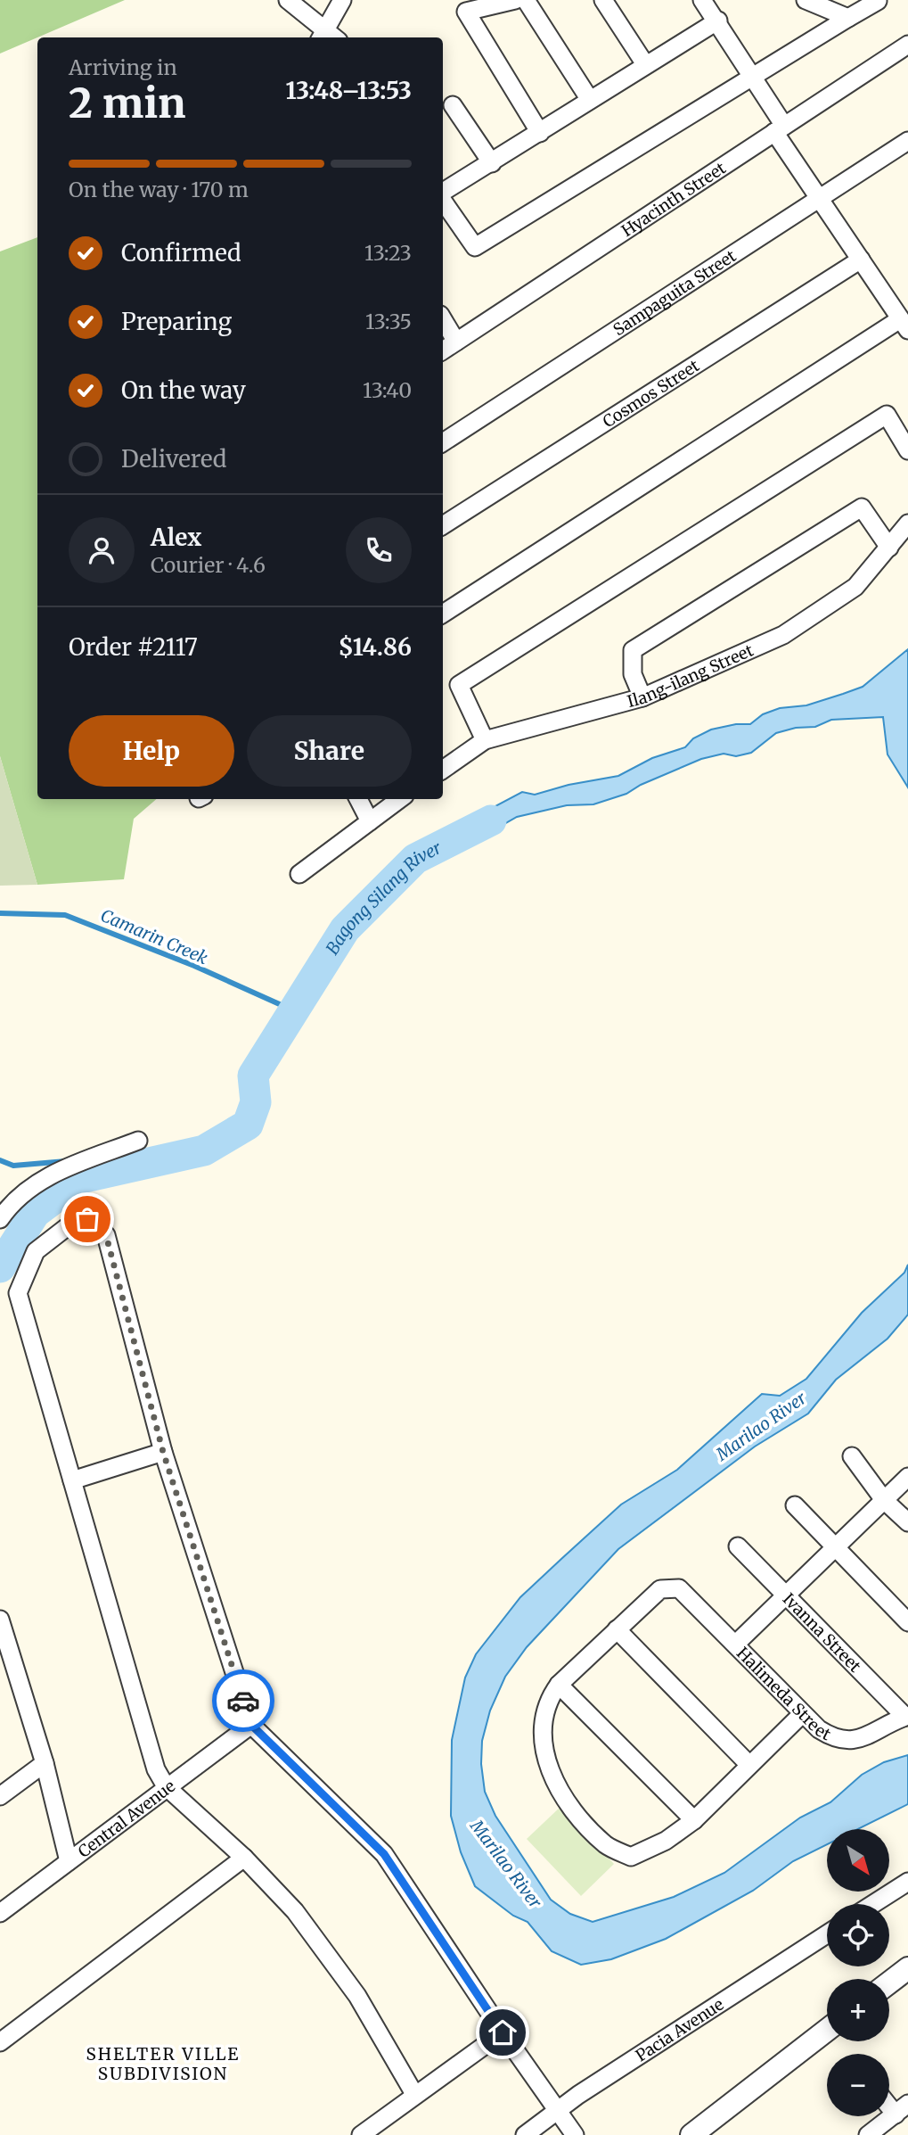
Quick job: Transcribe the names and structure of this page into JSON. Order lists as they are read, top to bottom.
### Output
{
  "streets": {
    "street": [
      "Hyacinth Street",
      "Sampaguita Street",
      "Cosmos Street",
      "Ilang-ilang Street",
      "Ivanna Street",
      "Halimeda Street",
      "Central Avenue",
      "Pacia Avenue"
    ]
  },
  "crossings": [
    ["Ivanna Street", "Halimeda Street"]
  ],
  "districts": ["SHELTER VILLE SUBDIVISION"],
  "water": ["Bagong Silang River", "Camarin Creek", "Marilao River"],
  "north": "bottom right",
  "page": {
    "heading": ["2 min", "Arriving in", "13:48–13:53"],
    "panel": [
      "Alex",
      "Courier · 4.6",
      "Order #2117",
      "$14.86"
    ],
    "bar": "On the way · 170 m",
    "list": [
      ["Confirmed", "13:23"],
      ["Preparing", "13:35"],
      ["On the way", "13:40"],
      "Delivered"
    ],
    "buttons": ["Help", "Share"],
    "map_buttons": ["+", "−"]
  }
}
